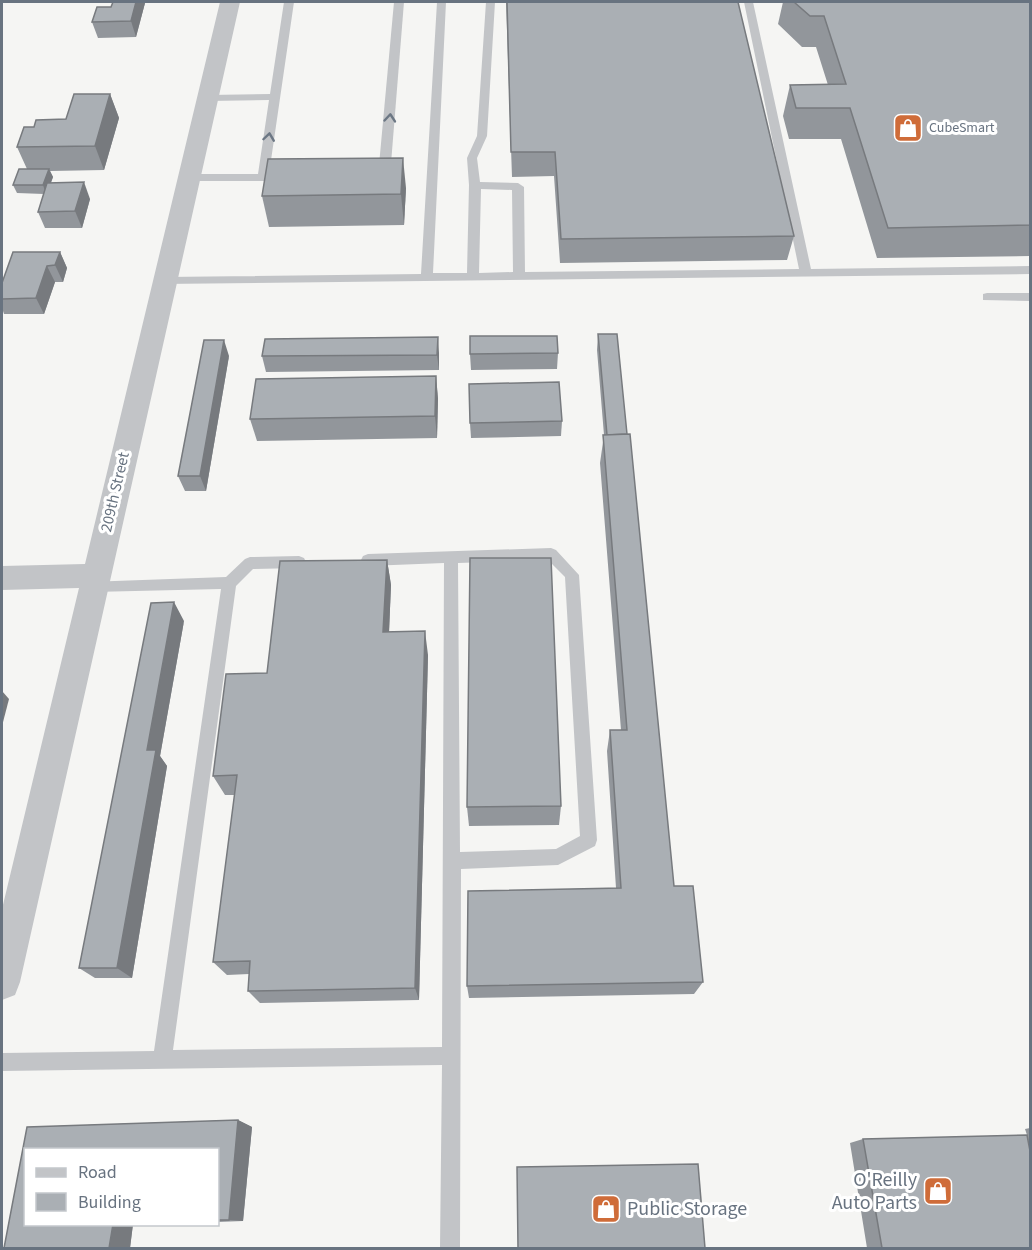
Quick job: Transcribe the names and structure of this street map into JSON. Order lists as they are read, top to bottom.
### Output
{
  "streets": {
    "street": ["209th Street"]
  },
  "places": {
    "shop": ["CubeSmart", "O'Reilly Auto Parts", "Public Storage"]
  },
  "legend": ["Road", "Building"]
}
